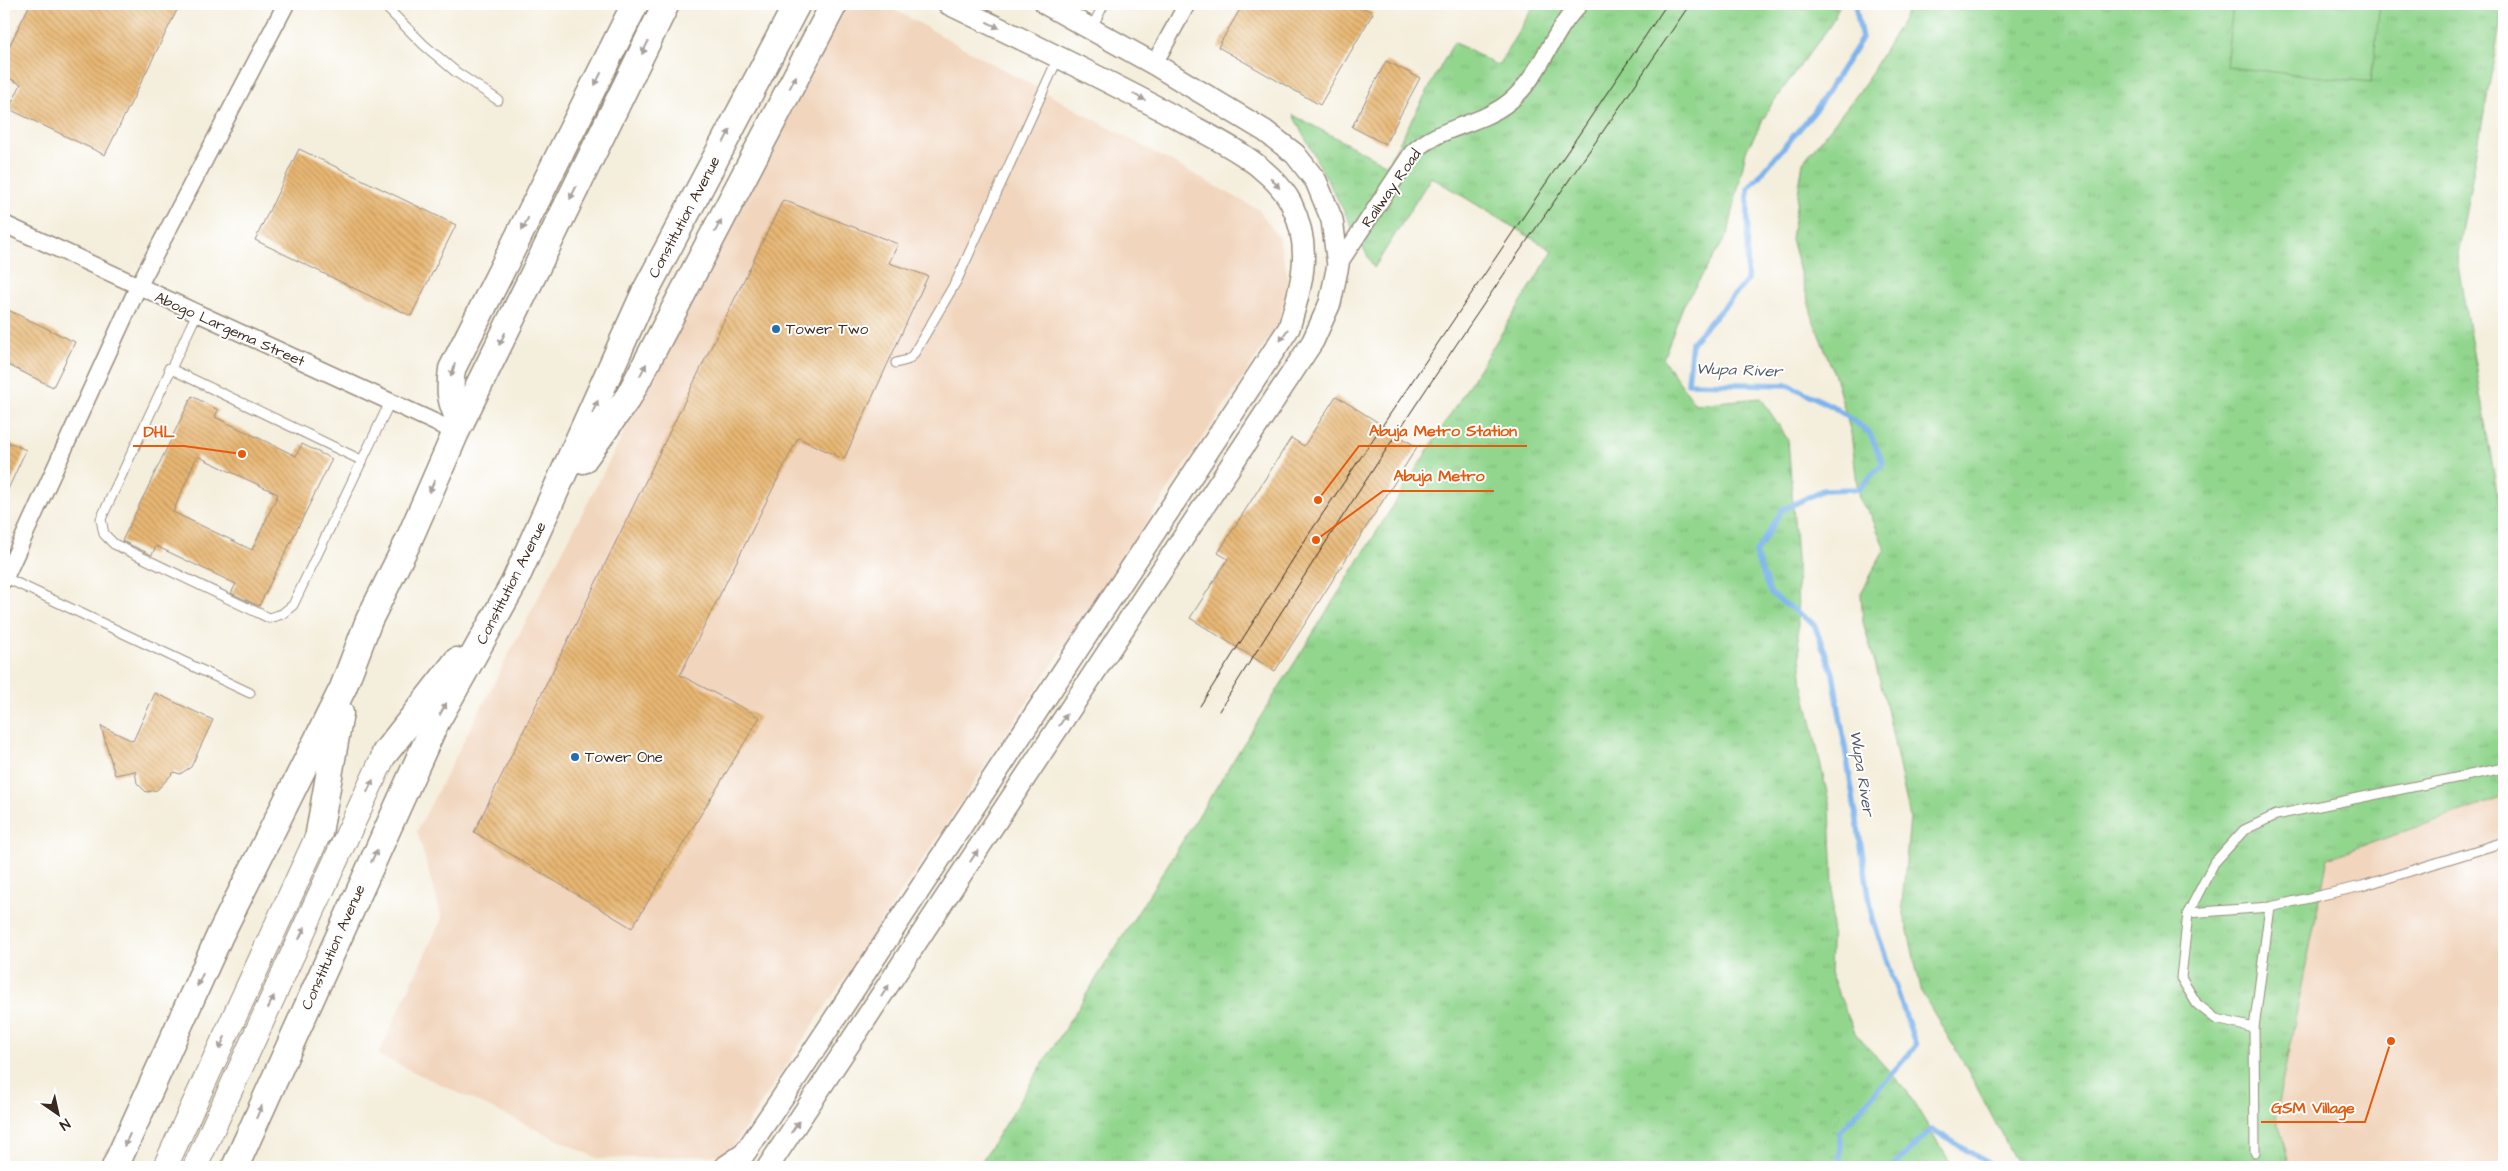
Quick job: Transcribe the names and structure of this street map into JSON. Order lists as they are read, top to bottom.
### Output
{
  "streets": {
    "main road": ["Constitution Avenue"],
    "street": ["Railway Road", "Abogo Largema Street"]
  },
  "water": ["Wupa River"],
  "places": [
    "Tower Two",
    "DHL",
    "Abuja Metro Station",
    "Abuja Metro",
    "Tower One",
    "GSM Village"
  ],
  "north": "bottom right"
}
